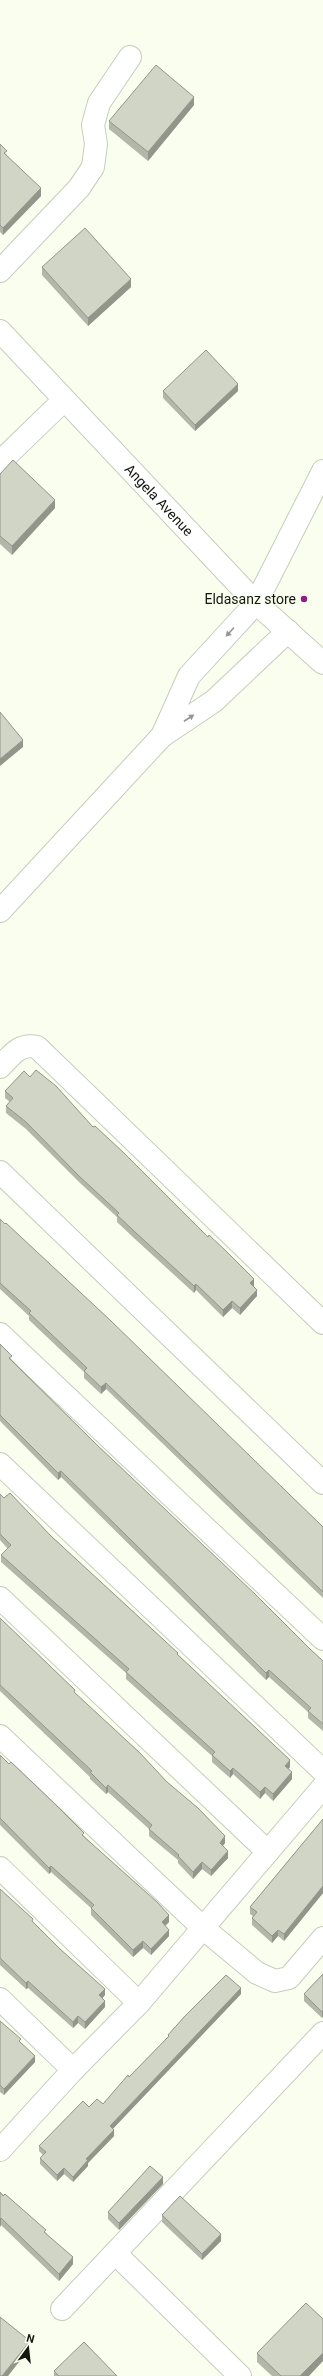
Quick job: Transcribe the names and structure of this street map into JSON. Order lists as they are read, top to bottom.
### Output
{
  "streets": {
    "street": ["Angela Avenue"]
  },
  "places": ["Eldasanz store"],
  "north": "top"
}
